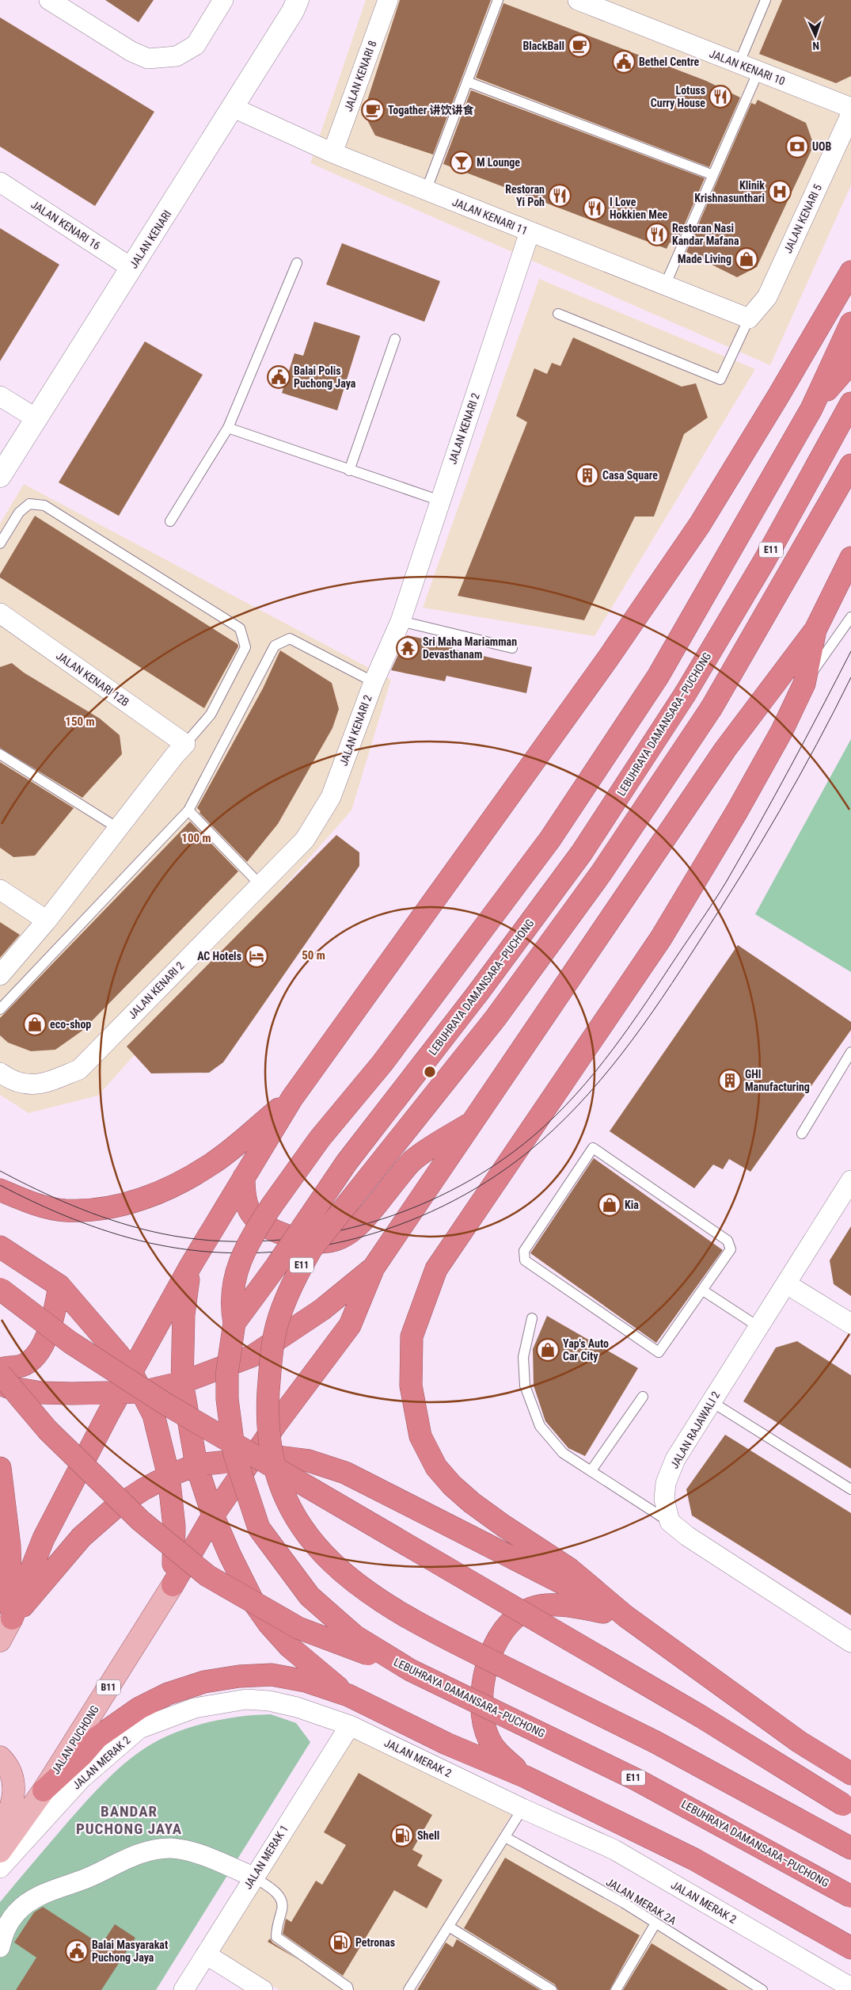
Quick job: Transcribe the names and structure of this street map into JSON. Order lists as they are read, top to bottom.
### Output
{
  "streets": {
    "highway": ["E11", "LEBUHRAYA DAMANSARA–PUCHONG"],
    "main road": ["B11", "JALAN PUCHONG"],
    "street": [
      "JALAN KENARI 10",
      "JALAN KENARI 8",
      "JALAN KENARI 11",
      "JALAN KENARI 5",
      "JALAN KENARI 16",
      "JALAN KENARI",
      "JALAN KENARI 2",
      "JALAN KENARI 12B",
      "JALAN RAJAWALI 2",
      "JALAN MERAK 2",
      "JALAN MERAK 1"
    ],
    "lane": ["JALAN MERAK 2A"]
  },
  "crossings": [
    ["JALAN KENARI 8", "JALAN KENARI 11"],
    ["JALAN KENARI 11", "JALAN KENARI 5"],
    ["JALAN KENARI 11", "JALAN KENARI"],
    ["JALAN KENARI 11", "JALAN KENARI 2"],
    ["JALAN KENARI 16", "JALAN KENARI"],
    ["JALAN MERAK 2", "JALAN MERAK 1"]
  ],
  "districts": ["BANDAR PUCHONG JAYA"],
  "places": {
    "cafe": ["BlackBall", "Togather 讲饮讲食"],
    "public building": ["Bethel Centre", "Balai Polis Puchong Jaya", "Balai Masyarakat Puchong Jaya"],
    "restaurant": [
      "Lotuss Curry House",
      "Restoran Yi Poh",
      "I Love Hokkien Mee",
      "Restoran Nasi Kandar Mafana"
    ],
    "bank": ["UOB"],
    "bar": ["M Lounge"],
    "hospital": ["Klinik Krishnasunthari"],
    "shop": [
      "Made Living",
      "eco-shop",
      "Kia",
      "Yap's Auto Car City"
    ],
    "building": ["Casa Square", "GHI Manufacturing"],
    "temple": ["Sri Maha Mariamman Devasthanam"],
    "hotel": ["AC Hotels"],
    "fuel station": ["Shell", "Petronas"]
  },
  "north": "bottom",
  "rings": ["150 m", "100 m", "50 m"]
}
